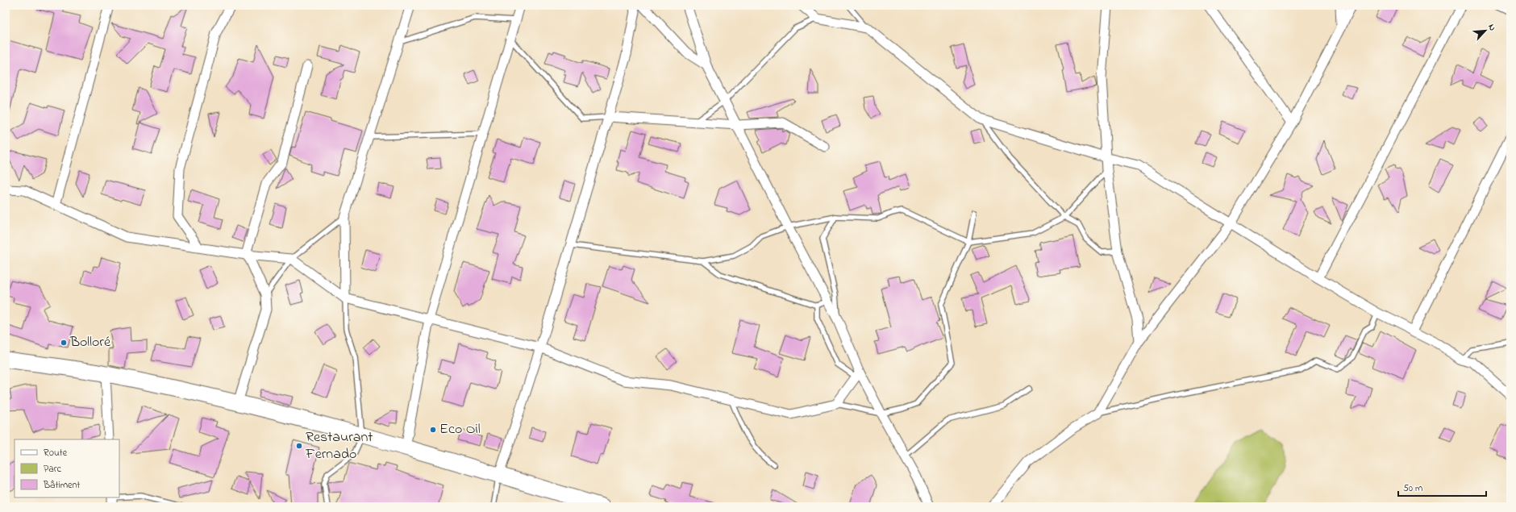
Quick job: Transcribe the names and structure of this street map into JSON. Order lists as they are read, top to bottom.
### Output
{
  "places": ["Bolloré", "Eco Oil", "Restaurant Fernado"],
  "legend": ["Route", "Parc", "Bâtiment"],
  "scale_bar": "50 m",
  "north": "top right"
}
